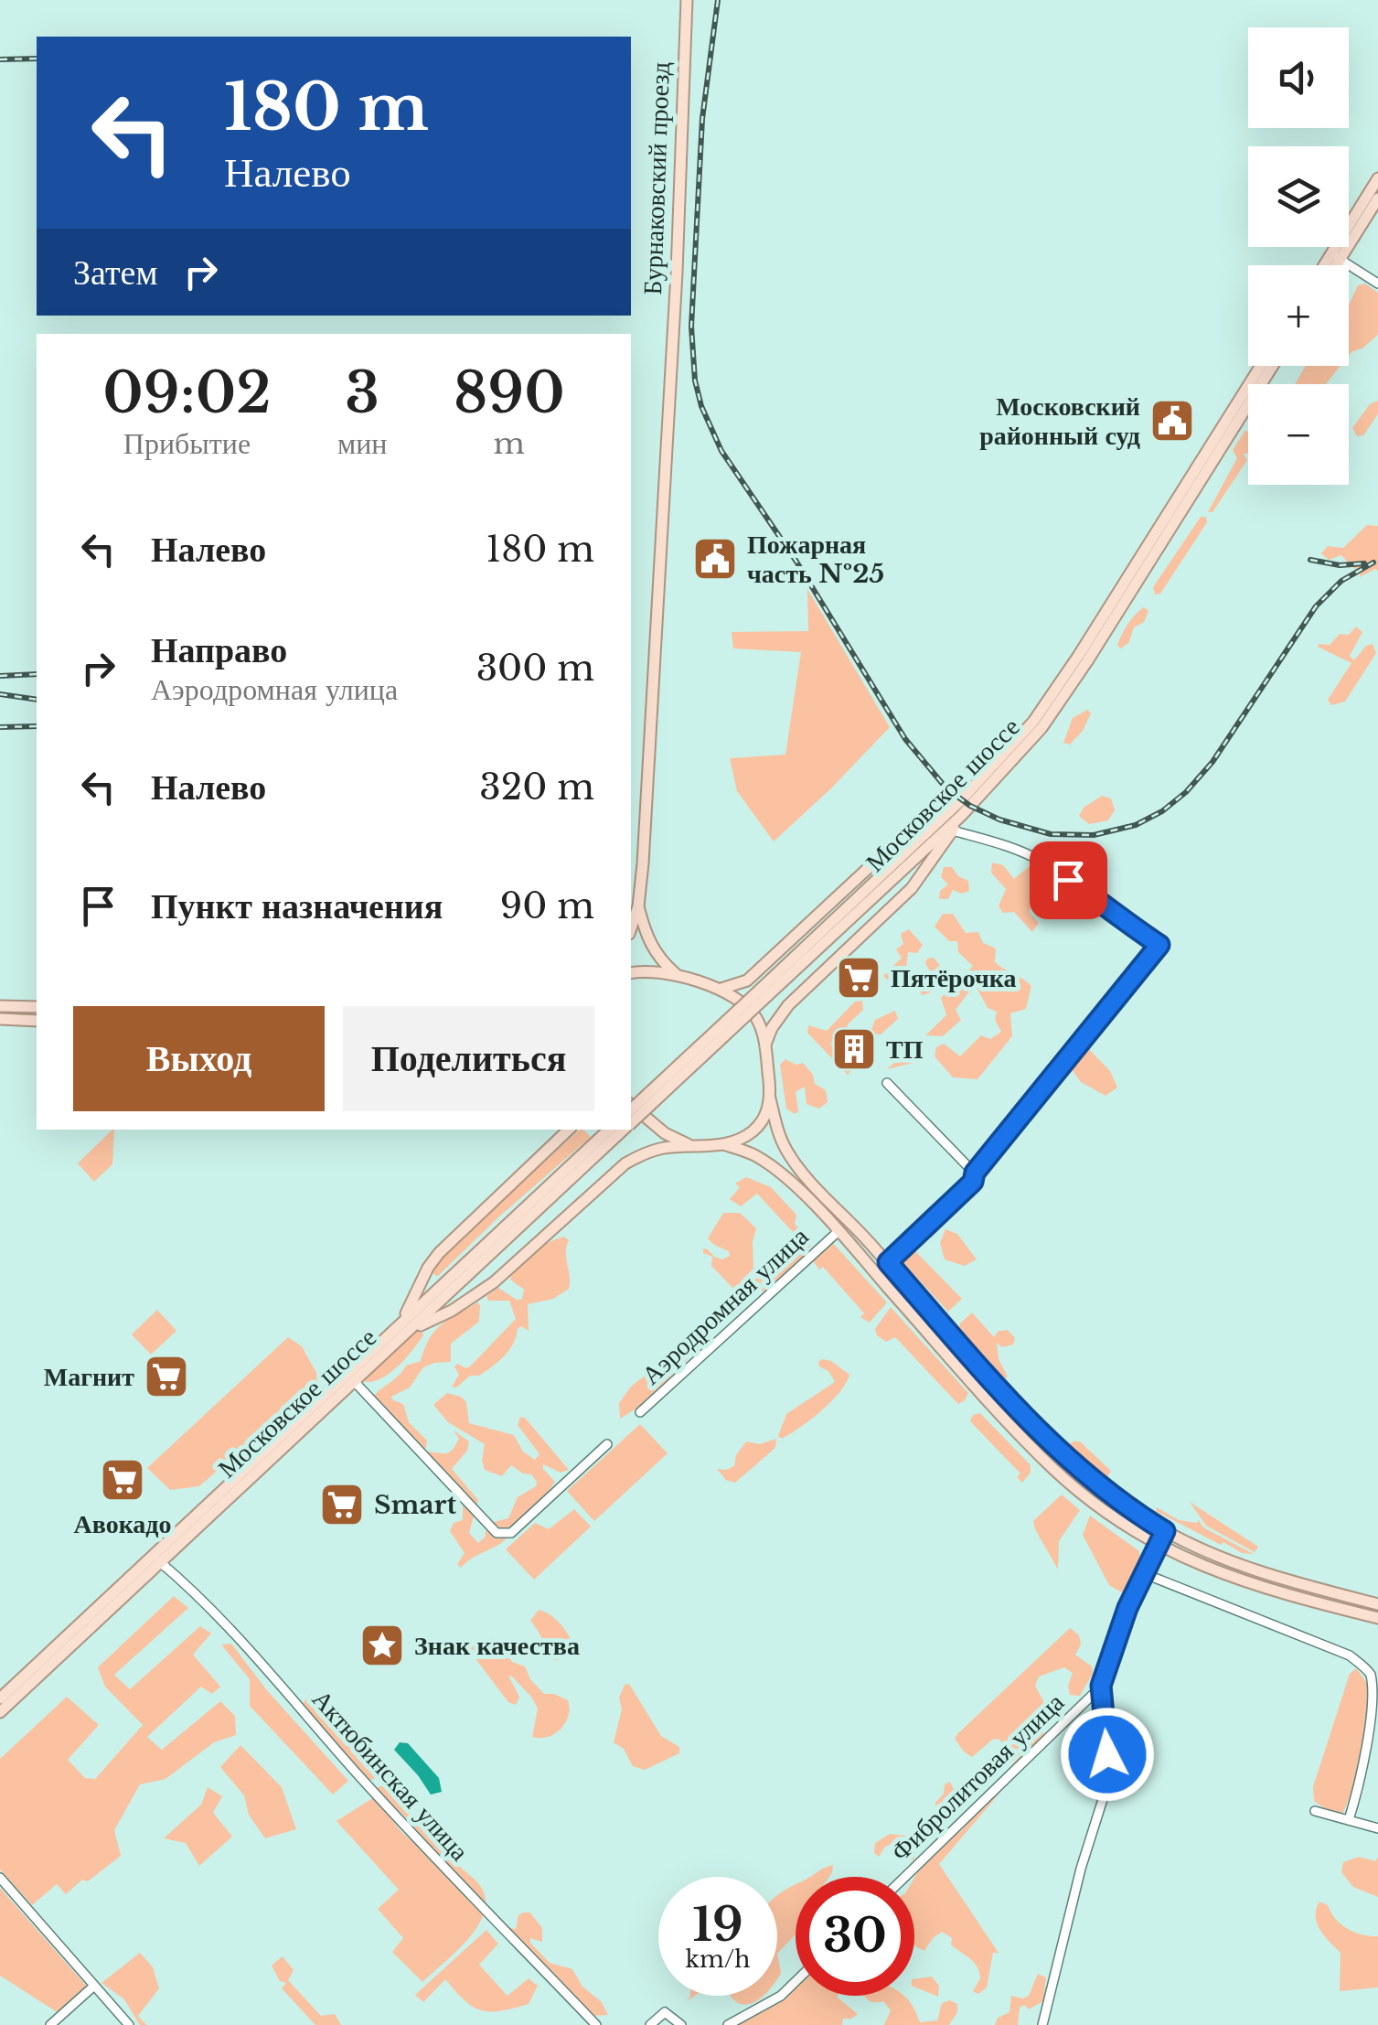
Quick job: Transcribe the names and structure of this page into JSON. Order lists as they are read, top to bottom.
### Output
{
  "streets": {
    "main road": ["Бурнаковский проезд", "Московское шоссе"],
    "street": ["Аэродромная улица", "Актюбинская улица", "Фибролитовая улица"]
  },
  "crossings": [
    ["Московское шоссе", "Актюбинская улица"]
  ],
  "places": {
    "public building": ["Московский районный суд", "Пожарная часть №25"],
    "supermarket": [
      "Пятёрочка",
      "Магнит",
      "Авокадо",
      "Smart"
    ],
    "building": ["ТП"],
    "place": ["Знак качества"]
  },
  "page": {
    "map_buttons": ["+", "−"],
    "turn": ["180 m", "Налево"],
    "then": "Затем",
    "eta": [
      "09:02",
      "Прибытие",
      "3",
      "мин",
      "890",
      "m"
    ],
    "list": [
      {
        "name": "Налево",
        "value": "180 m"
      },
      {
        "name": "Направо",
        "note": "Аэродромная улица",
        "value": "300 m"
      },
      {
        "name": "Налево",
        "value": "320 m"
      },
      {
        "name": "Пункт назначения",
        "value": "90 m"
      }
    ],
    "buttons": ["Выход", "Поделиться"],
    "speed": "19 km/h",
    "limit": "30"
  }
}
